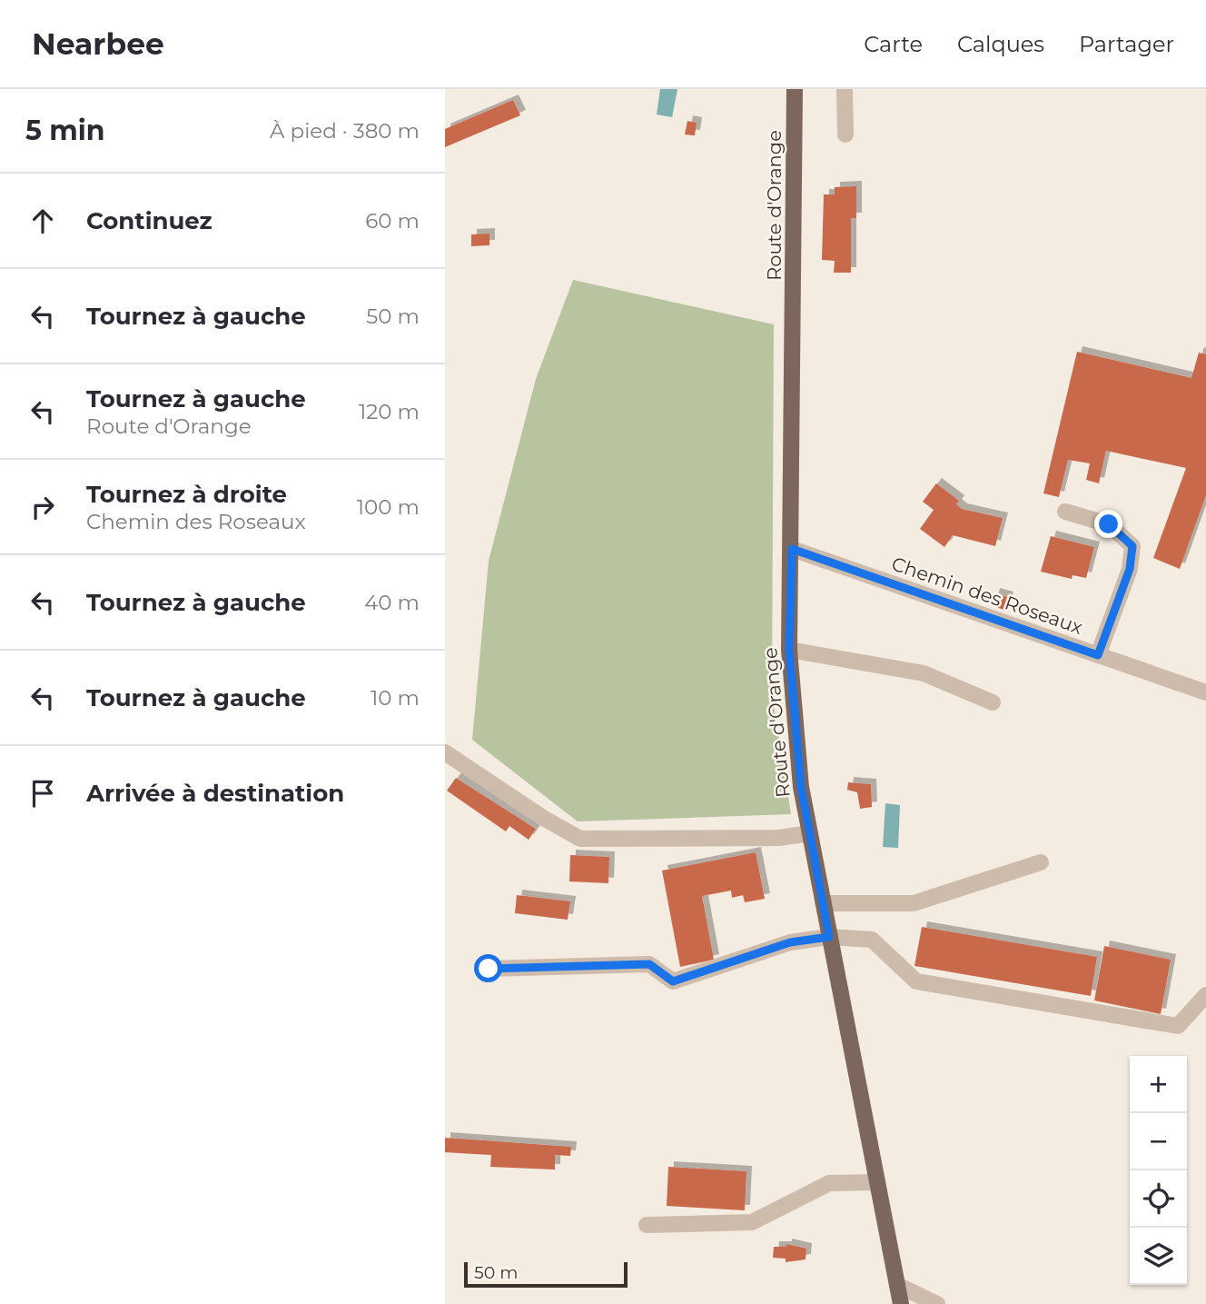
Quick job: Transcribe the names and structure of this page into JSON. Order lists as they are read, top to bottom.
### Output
{
  "streets": {
    "main road": ["Route d'Orange"],
    "street": ["Chemin des Roseaux"]
  },
  "crossings": [
    ["Route d'Orange", "Chemin des Roseaux"]
  ],
  "scale_bar": "50 m",
  "page": {
    "header": "Nearbee",
    "nav": ["Carte", "Calques", "Partager"],
    "heading": ["5 min", "À pied · 380 m"],
    "list": [
      ["Continuez", "60 m"],
      ["Tournez à gauche", "50 m"],
      ["Tournez à gauche", "Route d'Orange", "120 m"],
      ["Tournez à droite", "Chemin des Roseaux", "100 m"],
      ["Tournez à gauche", "40 m"],
      ["Tournez à gauche", "10 m"],
      "Arrivée à destination"
    ],
    "map_buttons": ["+", "−"],
    "scale": "50 m"
  }
}
